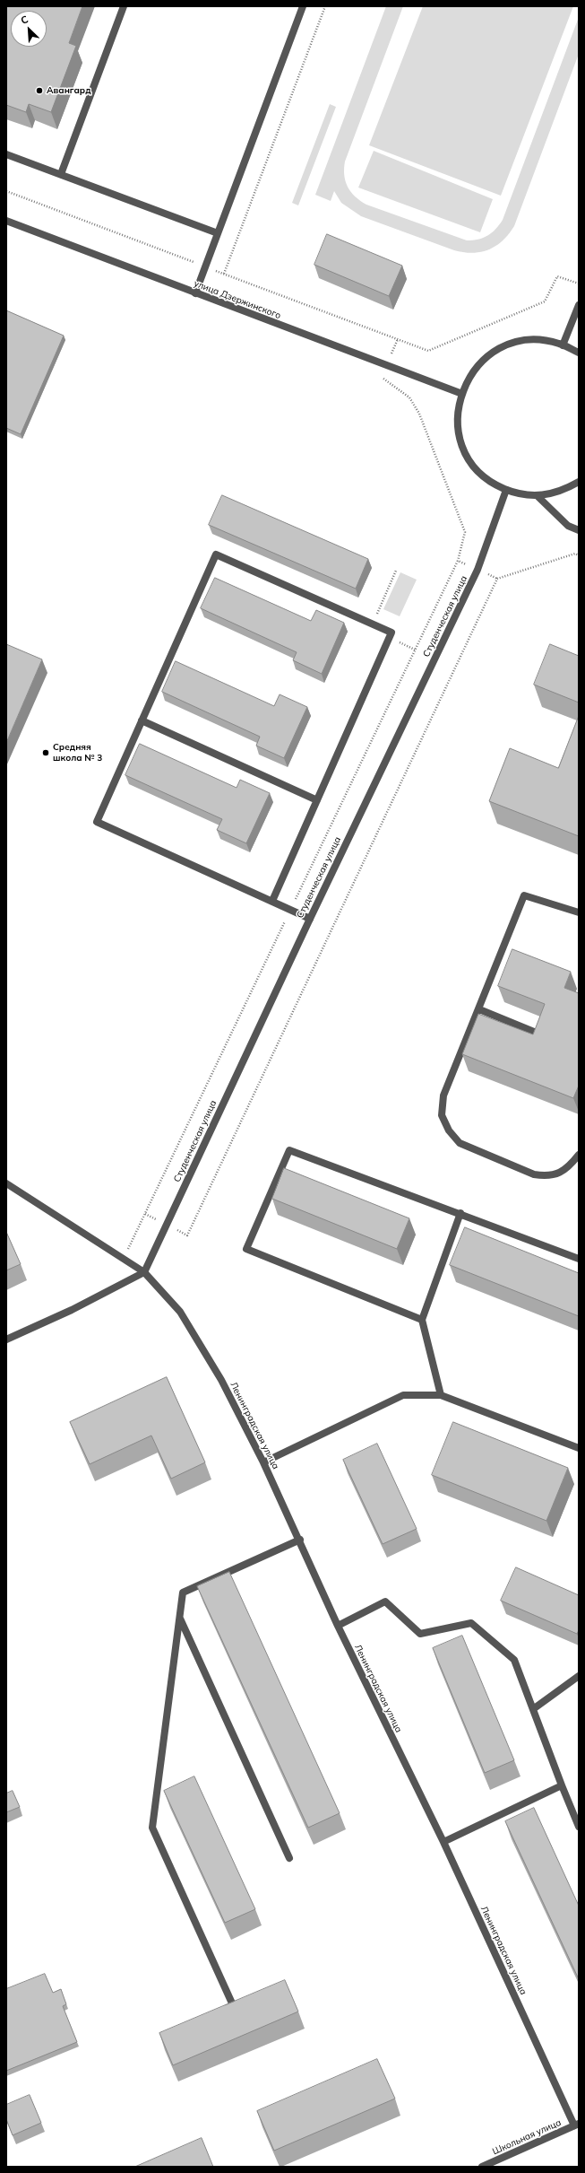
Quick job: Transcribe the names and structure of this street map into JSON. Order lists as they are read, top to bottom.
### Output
{
  "streets": {
    "street": [
      "улица Дзержинского",
      "Студенческая улица",
      "Ленинградская улица",
      "Школьная улица"
    ]
  },
  "crossings": [
    ["Студенческая улица", "Ленинградская улица"],
    ["Ленинградская улица", "Школьная улица"]
  ],
  "places": ["Авангард", "Средняя школа № 3"],
  "north": "top left"
}
